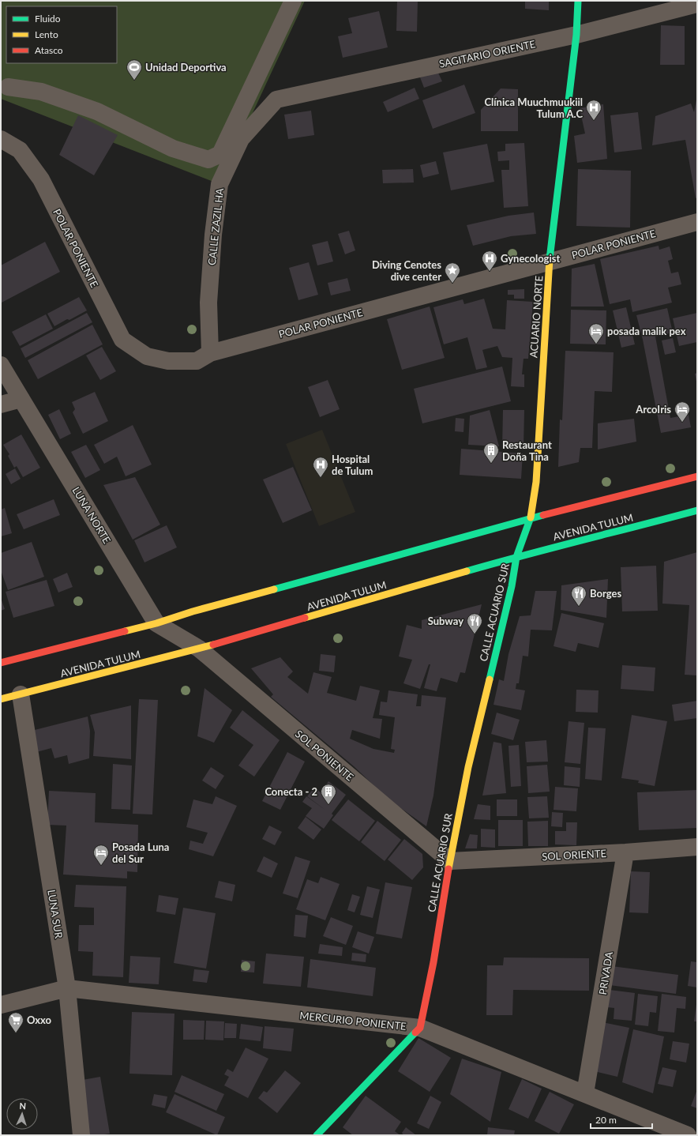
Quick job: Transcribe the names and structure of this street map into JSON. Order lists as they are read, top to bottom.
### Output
{
  "streets": {
    "main road": ["ACUARIO NORTE", "AVENIDA TULUM", "CALLE ACUARIO SUR"],
    "street": [
      "SAGITARIO ORIENTE",
      "CALLE ZAZIL HA",
      "POLAR PONIENTE",
      "LUNA NORTE",
      "SOL PONIENTE",
      "SOL ORIENTE",
      "LUNA SUR",
      "PRIVADA",
      "MERCURIO PONIENTE"
    ]
  },
  "crossings": [
    ["SAGITARIO ORIENTE", "CALLE ZAZIL HA"],
    ["SAGITARIO ORIENTE", "ACUARIO NORTE"],
    ["CALLE ZAZIL HA", "POLAR PONIENTE"],
    ["POLAR PONIENTE", "ACUARIO NORTE"],
    ["ACUARIO NORTE", "AVENIDA TULUM"],
    ["ACUARIO NORTE", "CALLE ACUARIO SUR"],
    ["LUNA NORTE", "AVENIDA TULUM"],
    ["LUNA NORTE", "SOL PONIENTE"],
    ["AVENIDA TULUM", "CALLE ACUARIO SUR"],
    ["AVENIDA TULUM", "SOL PONIENTE"],
    ["AVENIDA TULUM", "LUNA SUR"],
    ["CALLE ACUARIO SUR", "SOL PONIENTE"],
    ["CALLE ACUARIO SUR", "SOL ORIENTE"],
    ["CALLE ACUARIO SUR", "MERCURIO PONIENTE"],
    ["SOL PONIENTE", "SOL ORIENTE"],
    ["SOL ORIENTE", "PRIVADA"],
    ["LUNA SUR", "MERCURIO PONIENTE"],
    ["PRIVADA", "MERCURIO PONIENTE"]
  ],
  "places": {
    "sports": ["Unidad Deportiva"],
    "hospital": ["Clínica Muuchmuukiil Tulum A.C", "Gynecologist", "Hospital de Tulum"],
    "place": ["Diving Cenotes dive center"],
    "hotel": ["posada malik pex", "ArcoIris", "Posada Luna del Sur"],
    "building": ["Restaurant Doña Tina", "Conecta - 2"],
    "restaurant": ["Borges", "Subway"],
    "supermarket": ["Oxxo"]
  },
  "legend": ["Fluido", "Lento", "Atasco"],
  "scale_bar": "20 m",
  "north": "top"
}
